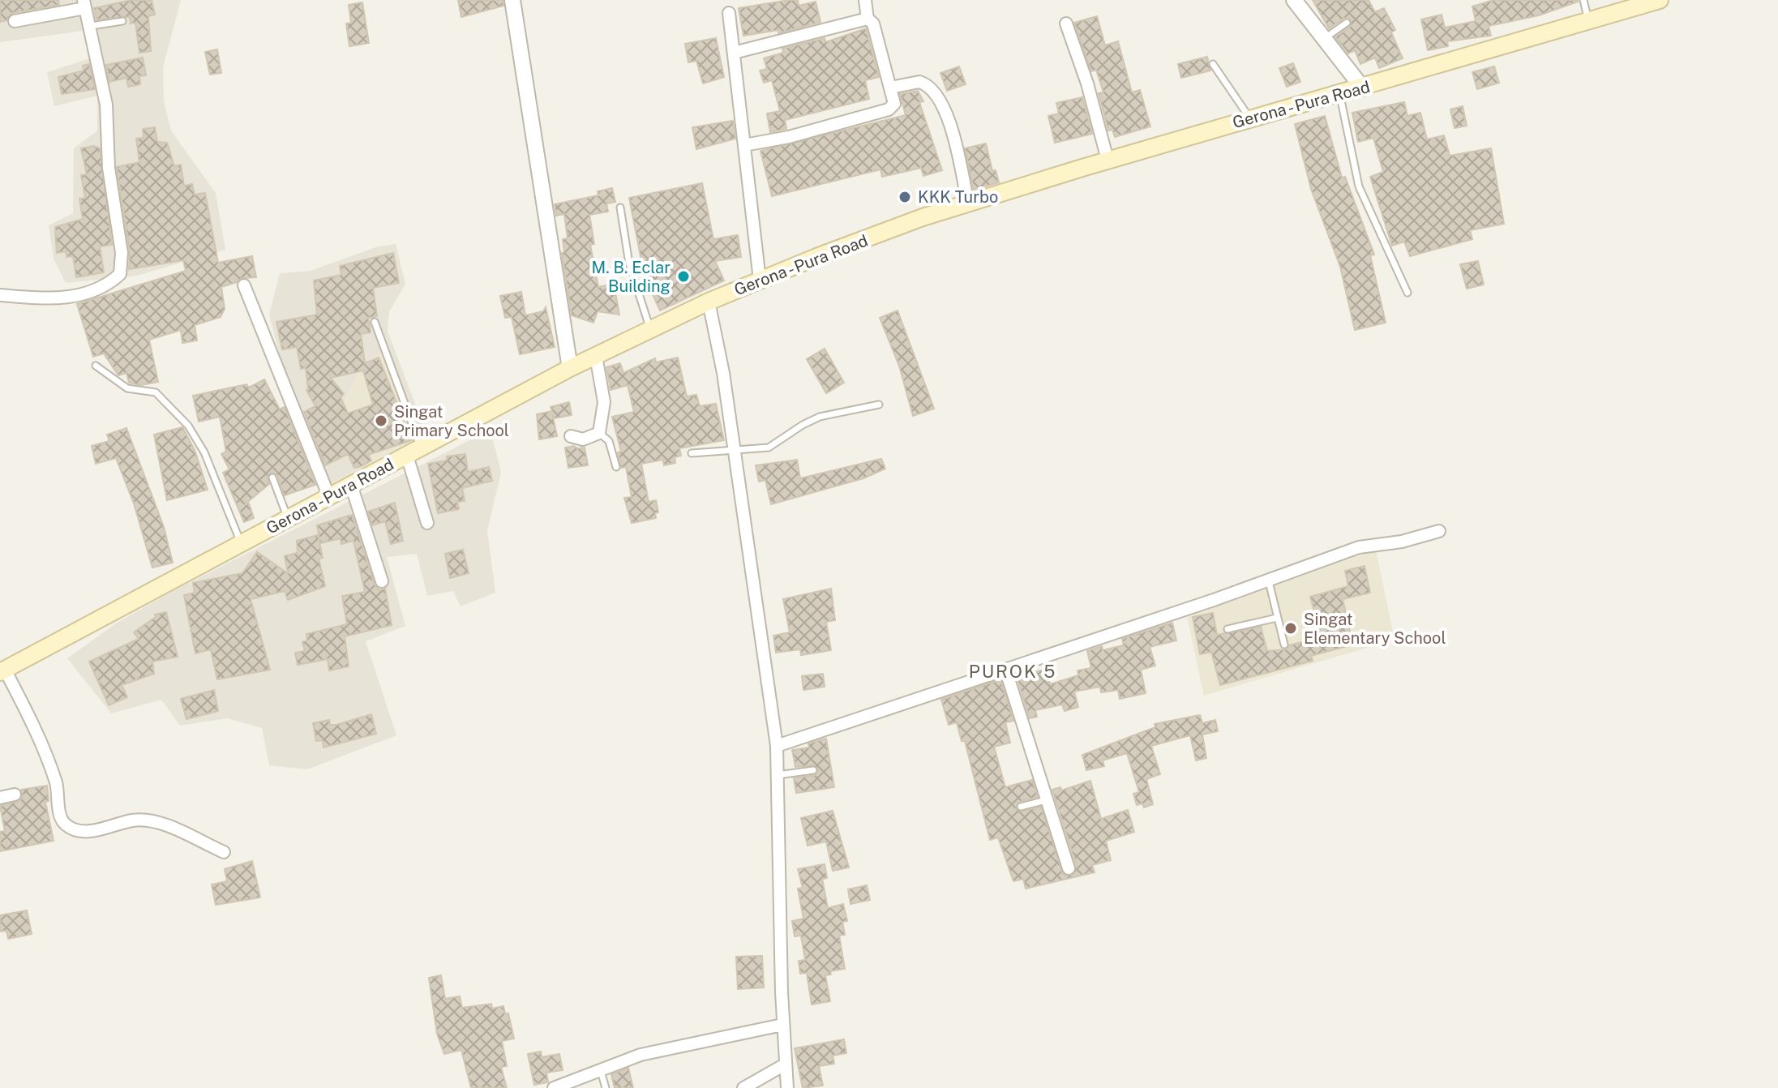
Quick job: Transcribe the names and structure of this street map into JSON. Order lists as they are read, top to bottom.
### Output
{
  "streets": {
    "main road": ["Gerona - Pura Road"]
  },
  "districts": ["PUROK 5"],
  "places": [
    "KKK Turbo",
    "M. B. Eclar Building",
    "Singat Primary School",
    "Singat Elementary School"
  ]
}
